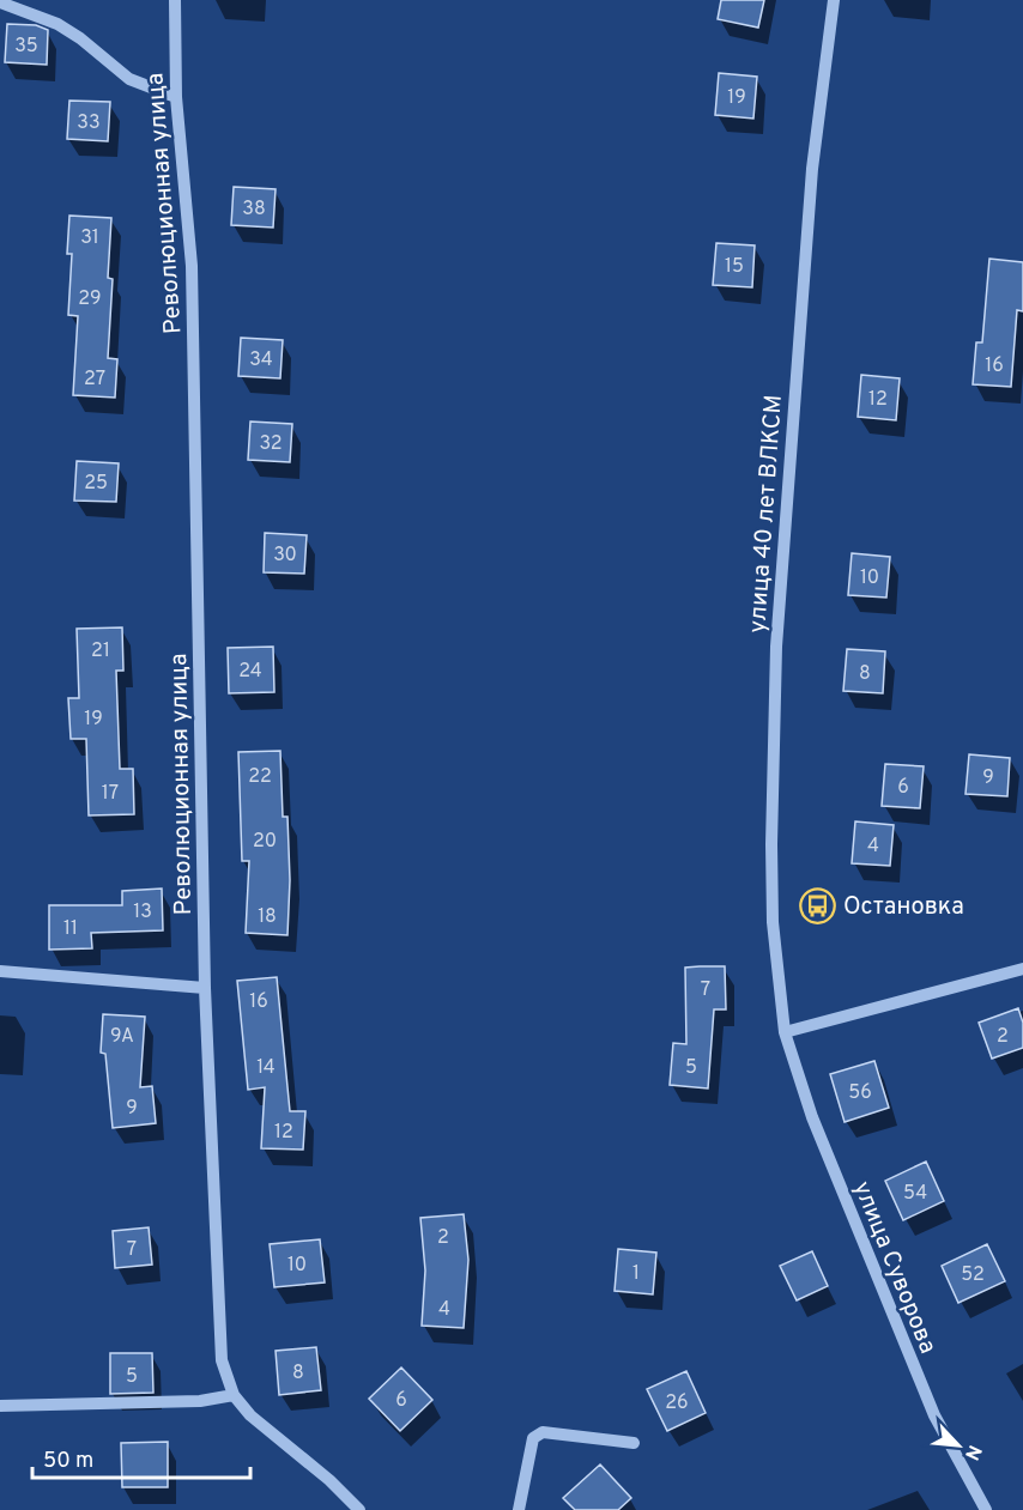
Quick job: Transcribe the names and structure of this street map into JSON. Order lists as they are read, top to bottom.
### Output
{
  "streets": {
    "street": ["Революционная улица", "улица 40 лет ВЛКСМ", "улица Суворова"]
  },
  "crossings": [
    ["улица 40 лет ВЛКСМ", "улица Суворова"]
  ],
  "places": {
    "bus stop": ["Остановка"]
  },
  "house_numbers": [
    "35",
    "19",
    "33",
    "38",
    "31",
    "15",
    "29",
    "34",
    "16",
    "27",
    "12",
    "32",
    "25",
    "30",
    "10",
    "21",
    "24",
    "8",
    "19",
    "22",
    "9",
    "6",
    "17",
    "20",
    "4",
    "13",
    "18",
    "11",
    "7",
    "16",
    "9А",
    "2",
    "14",
    "5",
    "56",
    "9",
    "12",
    "54",
    "2",
    "7",
    "10",
    "1",
    "52",
    "4",
    "8",
    "5",
    "6",
    "26"
  ],
  "scale_bar": "50 m",
  "north": "bottom right"
}
